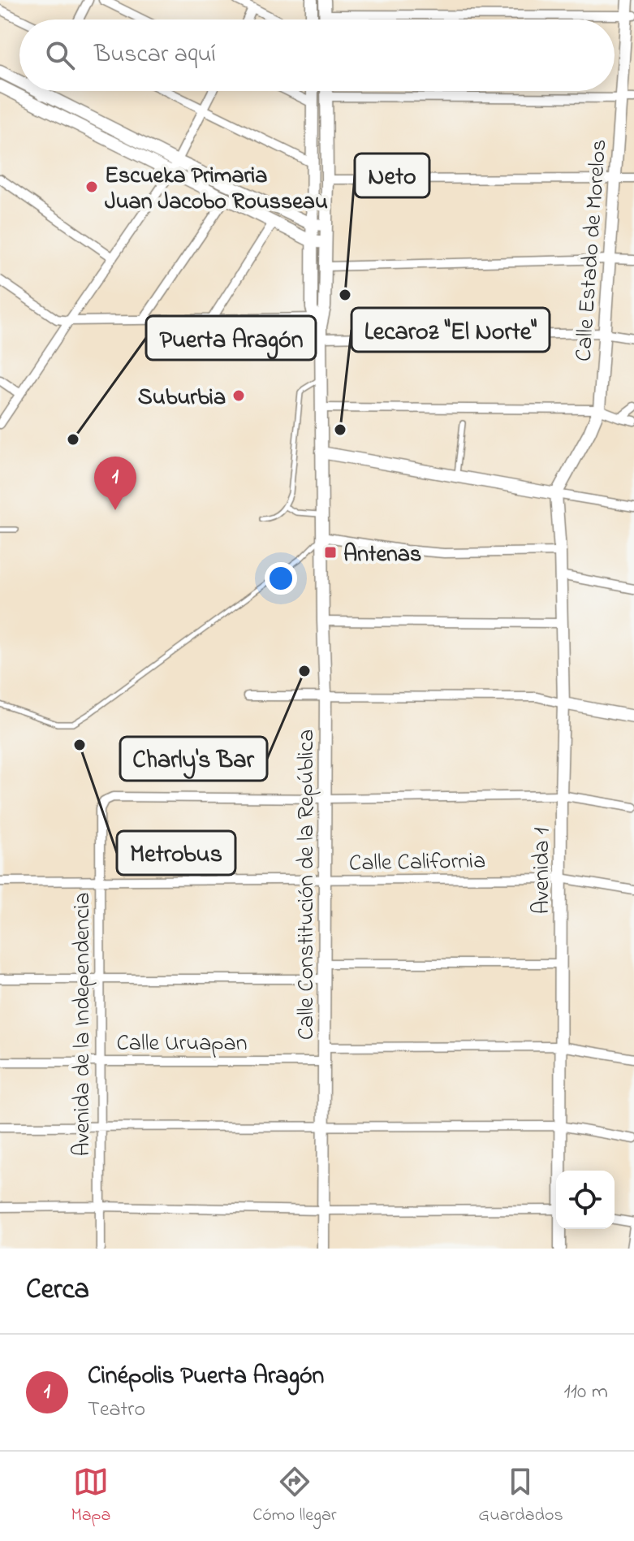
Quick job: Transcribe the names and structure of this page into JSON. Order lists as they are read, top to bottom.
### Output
{
  "streets": {
    "street": [
      "Calle Estado de Morelos",
      "Calle California",
      "Avenida 1",
      "Calle Constitución de la República",
      "Avenida de la Independencia",
      "Calle Uruapan"
    ]
  },
  "crossings": [
    ["Calle Estado de Morelos", "Avenida 1"],
    ["Calle California", "Avenida 1"],
    ["Calle California", "Calle Constitución de la República"],
    ["Calle California", "Avenida de la Independencia"],
    ["Calle Constitución de la República", "Avenida de la Independencia"],
    ["Calle Constitución de la República", "Calle Uruapan"],
    ["Avenida de la Independencia", "Calle Uruapan"]
  ],
  "places": {
    "other": [
      "Escueka Primaria Juan Jacobo Rousseau",
      "Neto",
      "Suburbia",
      "Lecaroz \"El Norte\"",
      "Puerta Aragón",
      "Charly's Bar",
      "Metrobus"
    ],
    "transit": ["Antenas"]
  },
  "page": {
    "search": "Buscar aquí",
    "pins": "1",
    "heading": "Cerca",
    "list": [
      {
        "mark": "1",
        "name": "Cinépolis Puerta Aragón",
        "note": "Teatro",
        "value": "110 m"
      }
    ],
    "nav": ["Mapa", "Cómo llegar", "Guardados"]
  }
}
